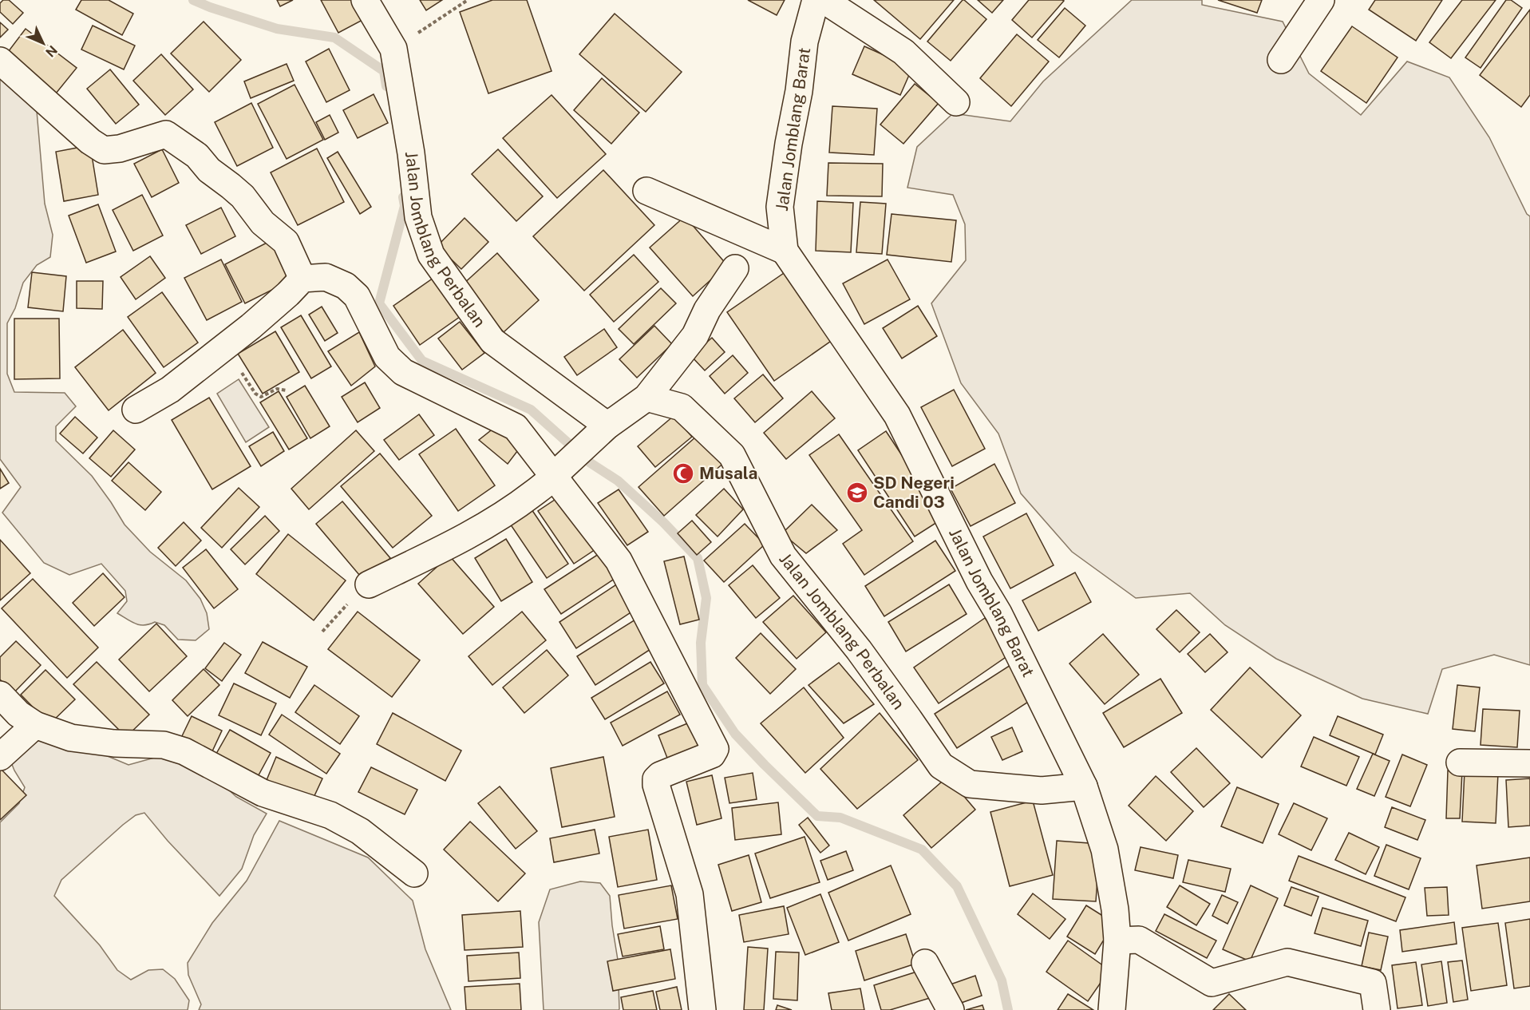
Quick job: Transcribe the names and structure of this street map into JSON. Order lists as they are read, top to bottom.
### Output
{
  "streets": {
    "street": ["Jalan Jomblang Barat", "Jalan Jomblang Perbalan"]
  },
  "crossings": [
    ["Jalan Jomblang Barat", "Jalan Jomblang Perbalan"]
  ],
  "places": {
    "mosque": ["Musala"],
    "school or university": ["SD Negeri Candi 03"]
  },
  "north": "bottom right"
}
